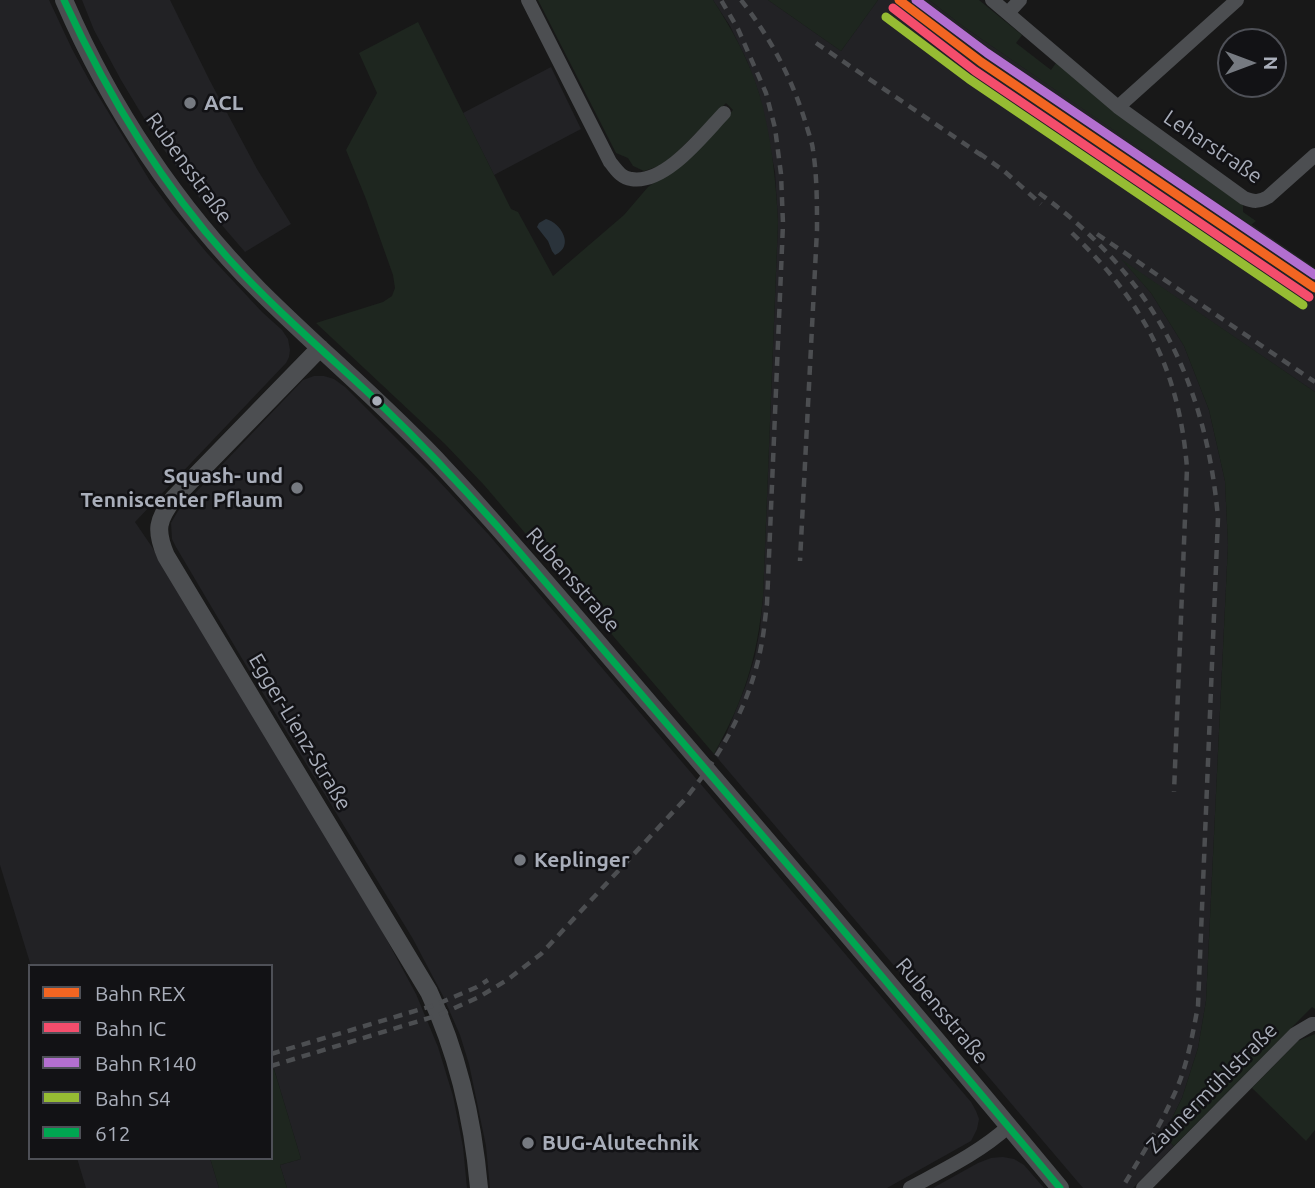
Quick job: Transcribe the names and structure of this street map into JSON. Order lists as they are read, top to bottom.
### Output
{
  "streets": {
    "street": [
      "Leharstraße",
      "Rubensstraße",
      "Egger-Lienz-Straße",
      "Zaunermühlstraße"
    ]
  },
  "crossings": [
    ["Rubensstraße", "Egger-Lienz-Straße"]
  ],
  "places": [
    "ACL",
    "Squash- und Tenniscenter Pflaum",
    "Keplinger",
    "BUG-Alutechnik"
  ],
  "lines": [
    "rail line REX",
    "rail line R140",
    "transit line 612",
    "rail line IC",
    "rail line S4"
  ],
  "legend": [
    "Bahn REX",
    "Bahn IC",
    "Bahn R140",
    "Bahn S4",
    "612"
  ],
  "north": "right"
}
